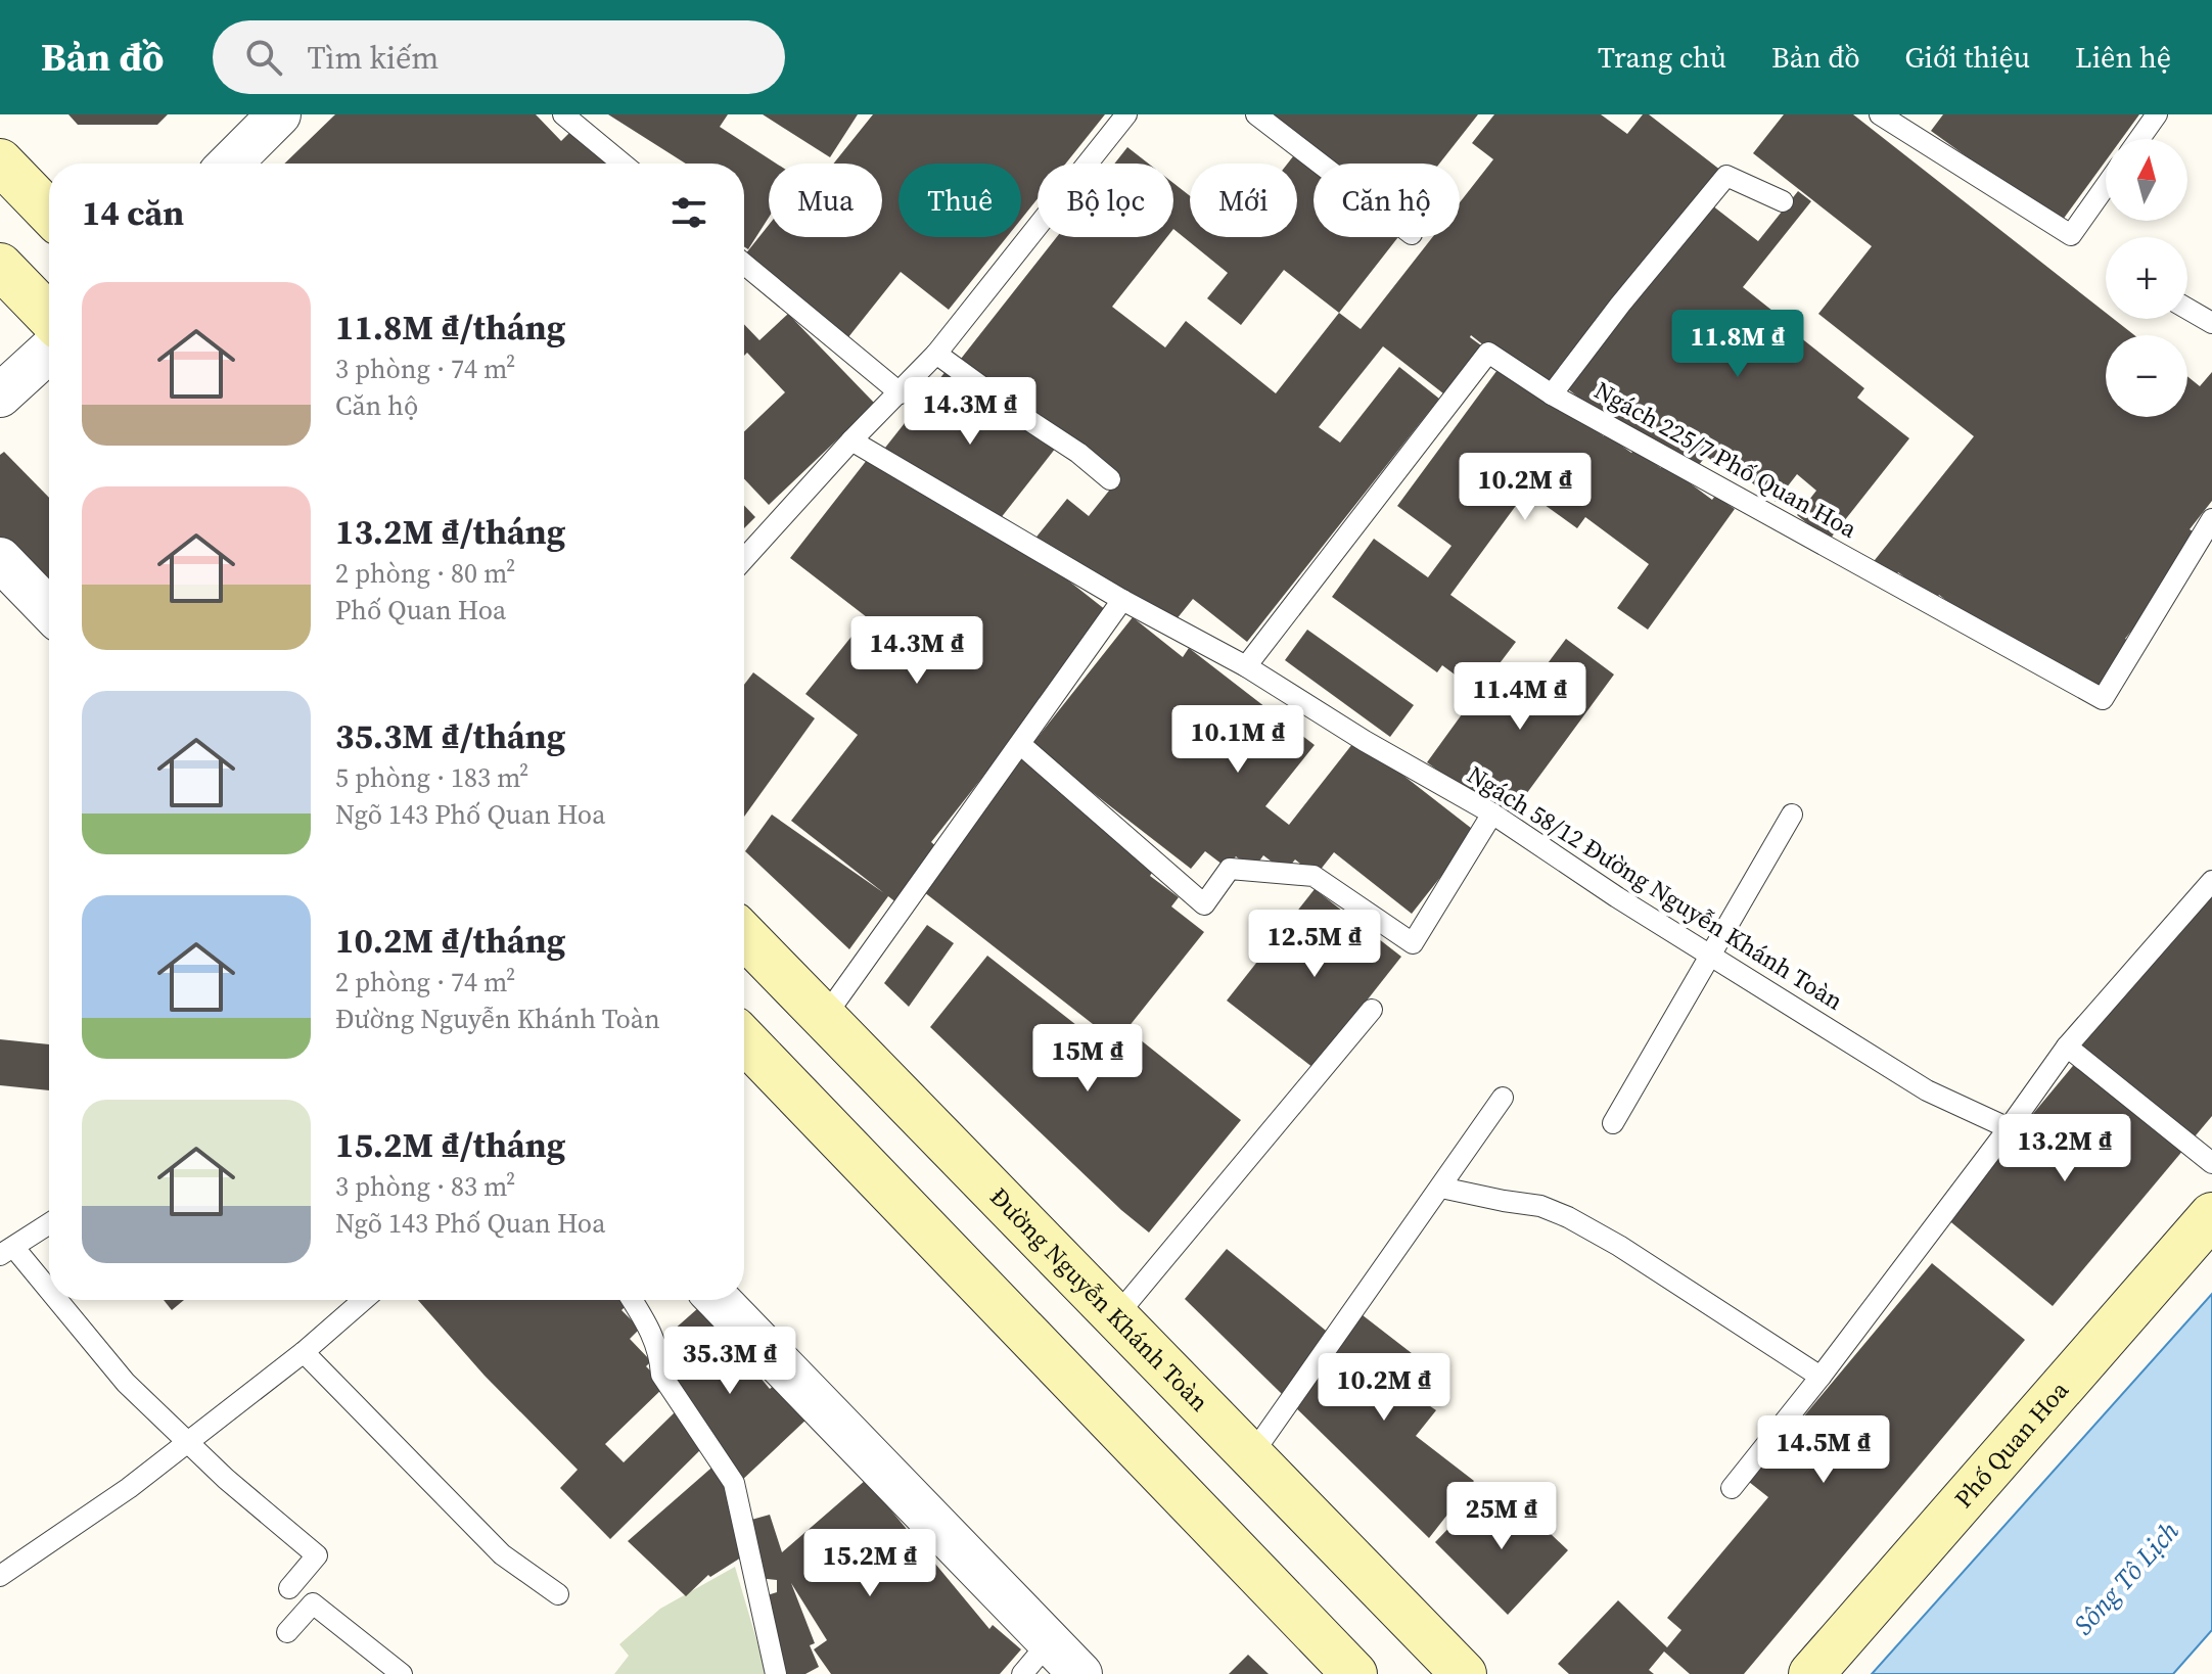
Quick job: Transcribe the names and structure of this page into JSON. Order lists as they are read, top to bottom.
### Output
{
  "streets": {
    "main road": ["Đường Nguyễn Khánh Toàn", "Phố Quan Hoa"],
    "lane": ["Ngách 225/7 Phố Quan Hoa", "Ngách 58/12 Đường Nguyễn Khánh Toàn"]
  },
  "crossings": [
    ["Ngách 225/7 Phố Quan Hoa", "Ngách 58/12 Đường Nguyễn Khánh Toàn"]
  ],
  "water": ["Sông Tô Lịch"],
  "north": "top",
  "page": {
    "header": "Bản đồ",
    "search": "Tìm kiếm",
    "nav": [
      "Trang chủ",
      "Bản đồ",
      "Giới thiệu",
      "Liên hệ"
    ],
    "map_buttons": ["+", "−"],
    "chip": [
      "Mua",
      "Thuê",
      "Bộ lọc",
      "Mới",
      "Căn hộ"
    ],
    "heading": "14 căn",
    "list": [
      {
        "name": "11.8M ₫/tháng",
        "note": "3 phòng · 74 m² · Căn hộ"
      },
      {
        "name": "13.2M ₫/tháng",
        "note": "2 phòng · 80 m² · Phố Quan Hoa"
      },
      {
        "name": "35.3M ₫/tháng",
        "note": "5 phòng · 183 m² · Ngõ 143 Phố Quan Hoa"
      },
      {
        "name": "10.2M ₫/tháng",
        "note": "2 phòng · 74 m² · Đường Nguyễn Khánh Toàn"
      },
      {
        "name": "15.2M ₫/tháng",
        "note": "3 phòng · 83 m² · Ngõ 143 Phố Quan Hoa"
      }
    ],
    "price": [
      "11.8M ₫",
      "14.3M ₫",
      "10.2M ₫",
      "14.3M ₫",
      "11.4M ₫",
      "10.1M ₫",
      "12.5M ₫",
      "15M ₫",
      "13.2M ₫",
      "35.3M ₫",
      "10.2M ₫",
      "14.5M ₫",
      "25M ₫",
      "15.2M ₫"
    ]
  }
}
